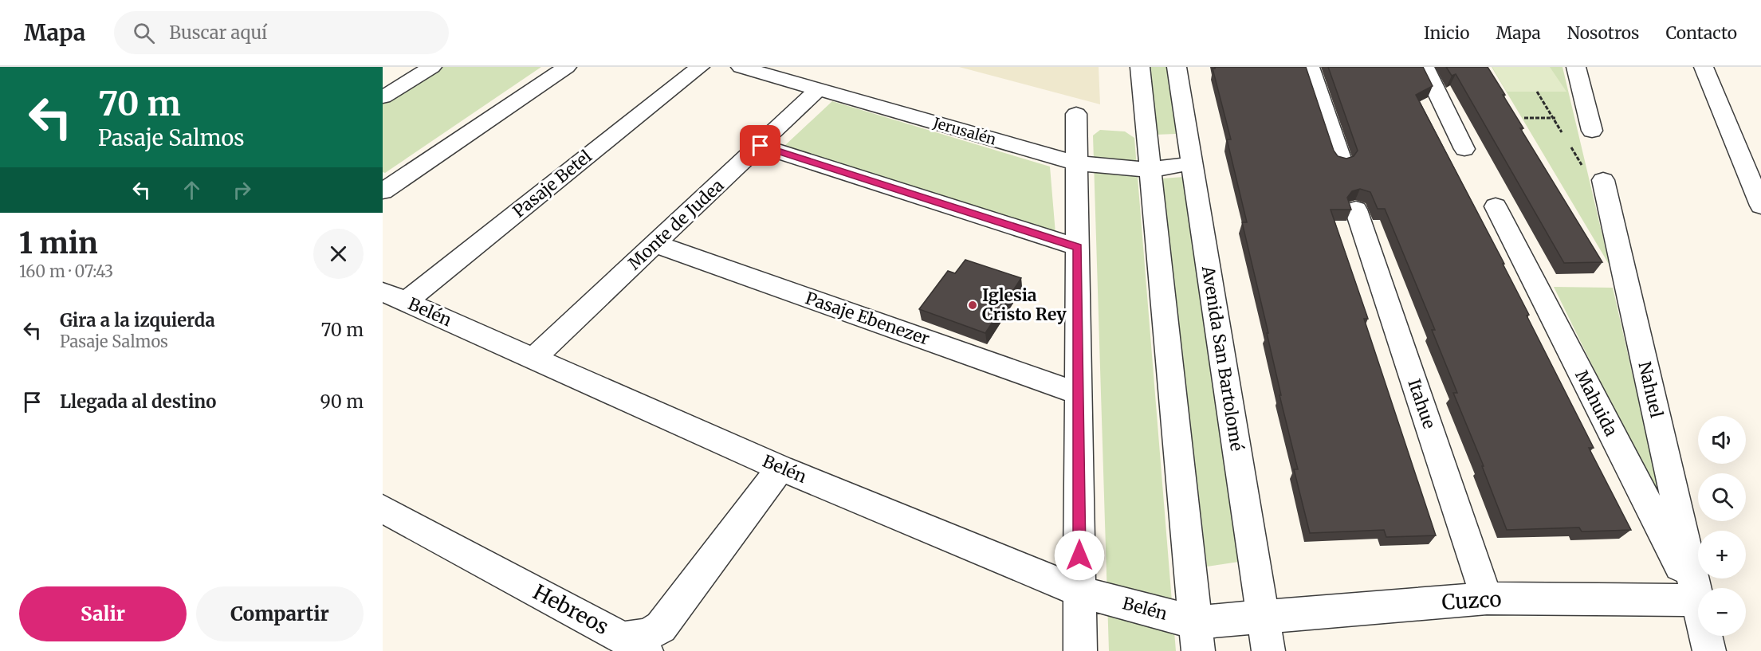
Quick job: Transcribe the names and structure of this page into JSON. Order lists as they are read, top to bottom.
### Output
{
  "streets": {
    "street": [
      "Jerusalén",
      "Pasaje Betel",
      "Monte de Judea",
      "Belén",
      "Pasaje Ebenezer",
      "Avenida San Bartolomé",
      "Nahuel",
      "Mahuida",
      "Itahue",
      "Cuzco",
      "Hebreos"
    ]
  },
  "crossings": [
    ["Jerusalén", "Monte de Judea"],
    ["Jerusalén", "Avenida San Bartolomé"],
    ["Pasaje Betel", "Belén"],
    ["Monte de Judea", "Belén"],
    ["Monte de Judea", "Pasaje Ebenezer"],
    ["Belén", "Cuzco"],
    ["Belén", "Hebreos"],
    ["Avenida San Bartolomé", "Cuzco"],
    ["Nahuel", "Mahuida"],
    ["Nahuel", "Cuzco"],
    ["Mahuida", "Cuzco"],
    ["Itahue", "Cuzco"]
  ],
  "places": ["Iglesia Cristo Rey"],
  "page": {
    "header": "Mapa",
    "search": "Buscar aquí",
    "nav": [
      "Inicio",
      "Mapa",
      "Nosotros",
      "Contacto"
    ],
    "turn": ["70 m", "Pasaje Salmos"],
    "heading": ["1 min", "160 m · 07:43"],
    "list": [
      {
        "name": "Gira a la izquierda",
        "note": "Pasaje Salmos",
        "value": "70 m"
      },
      {
        "name": "Llegada al destino",
        "value": "90 m"
      }
    ],
    "map_buttons": ["+", "−"],
    "buttons": ["Salir", "Compartir"]
  }
}
